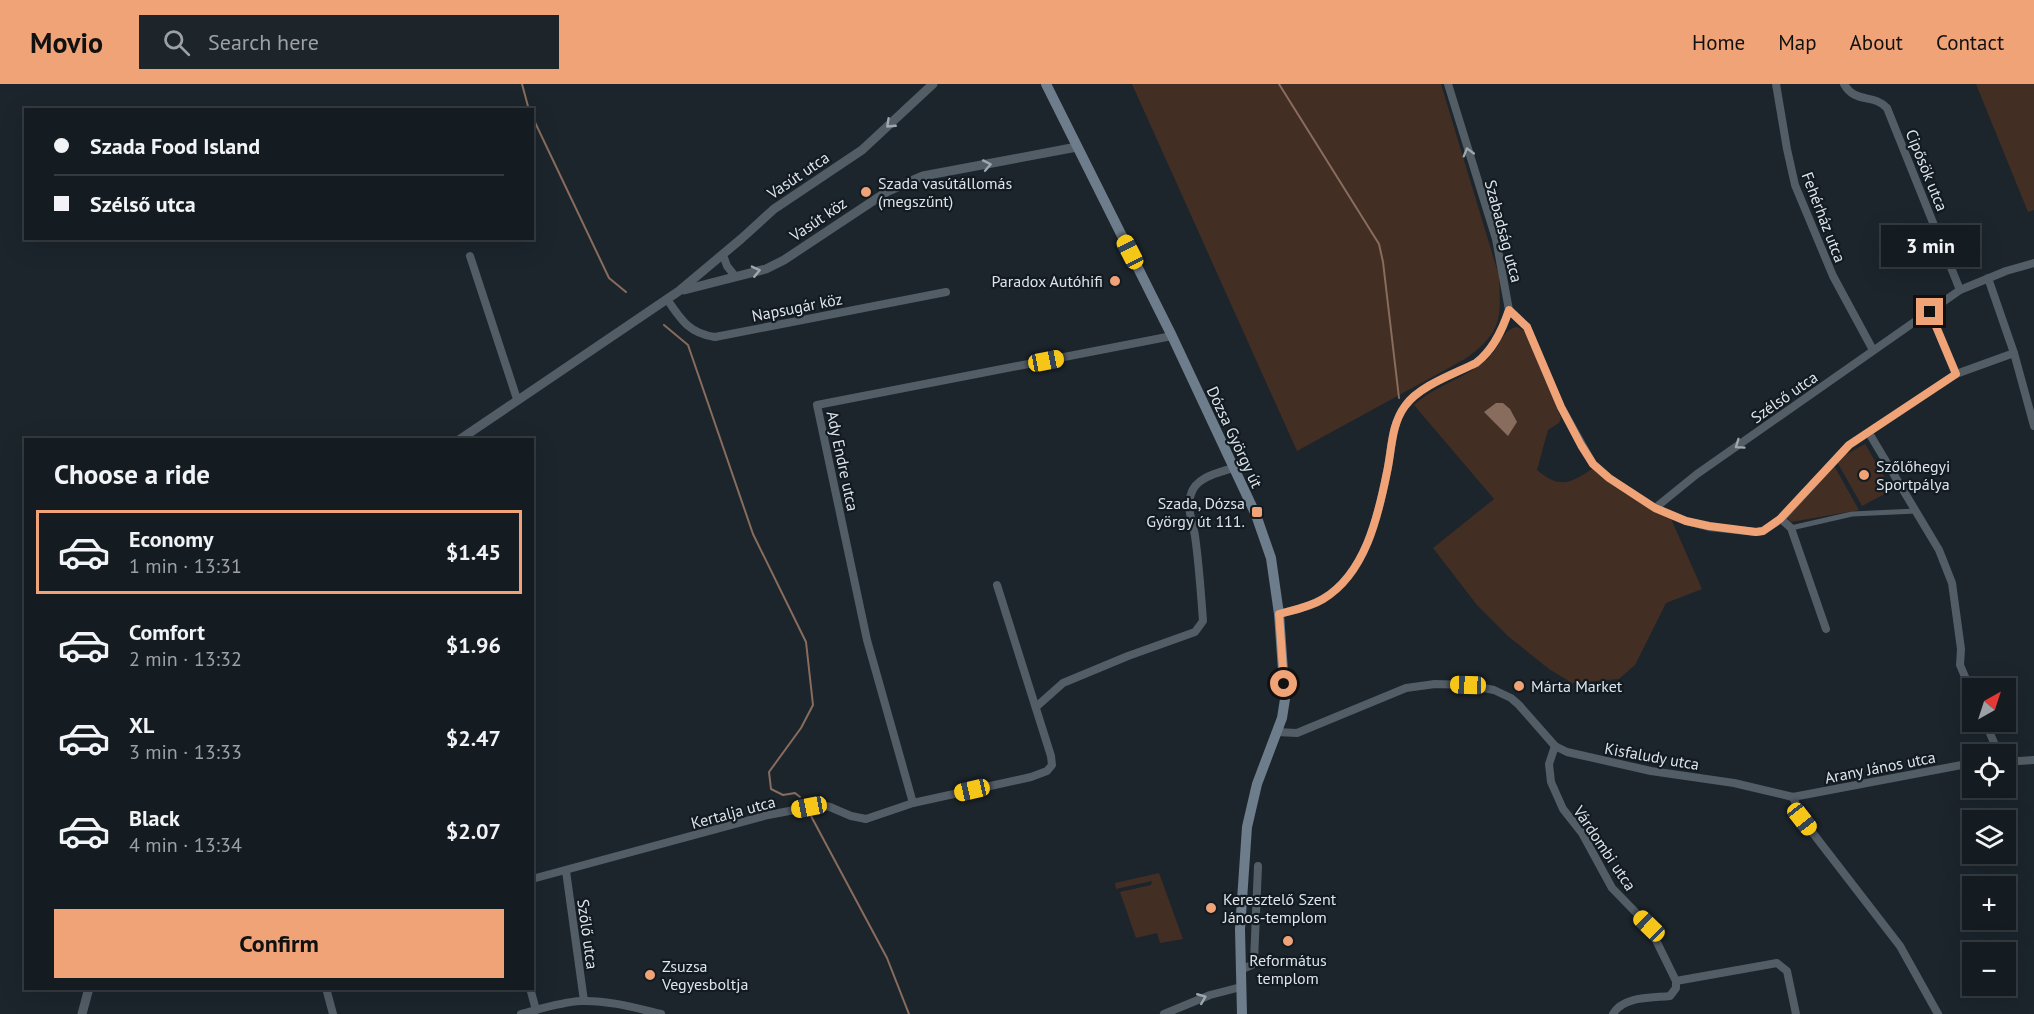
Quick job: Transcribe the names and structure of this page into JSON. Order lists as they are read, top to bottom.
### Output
{
  "streets": {
    "main road": ["Dózsa György út"],
    "street": [
      "Cipősök utca",
      "Vasút utca",
      "Fehérház utca",
      "Vasút köz",
      "Szabadság utca",
      "Napsugár köz",
      "Szélső utca",
      "Ady Endre utca",
      "Kisfaludy utca",
      "Arany János utca",
      "Kertalja utca",
      "Várdombi utca",
      "Szőlő utca"
    ]
  },
  "crossings": [
    ["Cipősök utca", "Szélső utca"],
    ["Vasút utca", "Vasút köz"],
    ["Fehérház utca", "Szélső utca"],
    ["Vasút köz", "Dózsa György út"],
    ["Dózsa György út", "Ady Endre utca"],
    ["Dózsa György út", "Kisfaludy utca"],
    ["Ady Endre utca", "Kertalja utca"],
    ["Kisfaludy utca", "Arany János utca"],
    ["Kisfaludy utca", "Várdombi utca"],
    ["Kertalja utca", "Szőlő utca"]
  ],
  "one_way": ["Vasút utca", "Vasút köz", "Szabadság utca"],
  "places": {
    "other": [
      "Szada vasútállomás (megszűnt)",
      "Paradox Autóhifi",
      "Szőlőhegyi Sportpálya",
      "Márta Market",
      "Keresztelő Szent János-templom",
      "Református templom",
      "Zsuzsa Vegyesboltja"
    ],
    "transit": ["Szada, Dózsa György út 111."]
  },
  "north": "top right",
  "page": {
    "header": "Movio",
    "search": "Search here",
    "nav": [
      "Home",
      "Map",
      "About",
      "Contact"
    ],
    "banner": ["Szada Food Island", "Szélső utca"],
    "bubble": "3 min",
    "heading": "Choose a ride",
    "list": [
      {
        "name": "Economy",
        "note": "1 min · 13:31",
        "value": "$1.45"
      },
      {
        "name": "Comfort",
        "note": "2 min · 13:32",
        "value": "$1.96"
      },
      {
        "name": "XL",
        "note": "3 min · 13:33",
        "value": "$2.47"
      },
      {
        "name": "Black",
        "note": "4 min · 13:34",
        "value": "$2.07"
      }
    ],
    "map_buttons": ["+", "−"],
    "buttons": "Confirm"
  }
}
